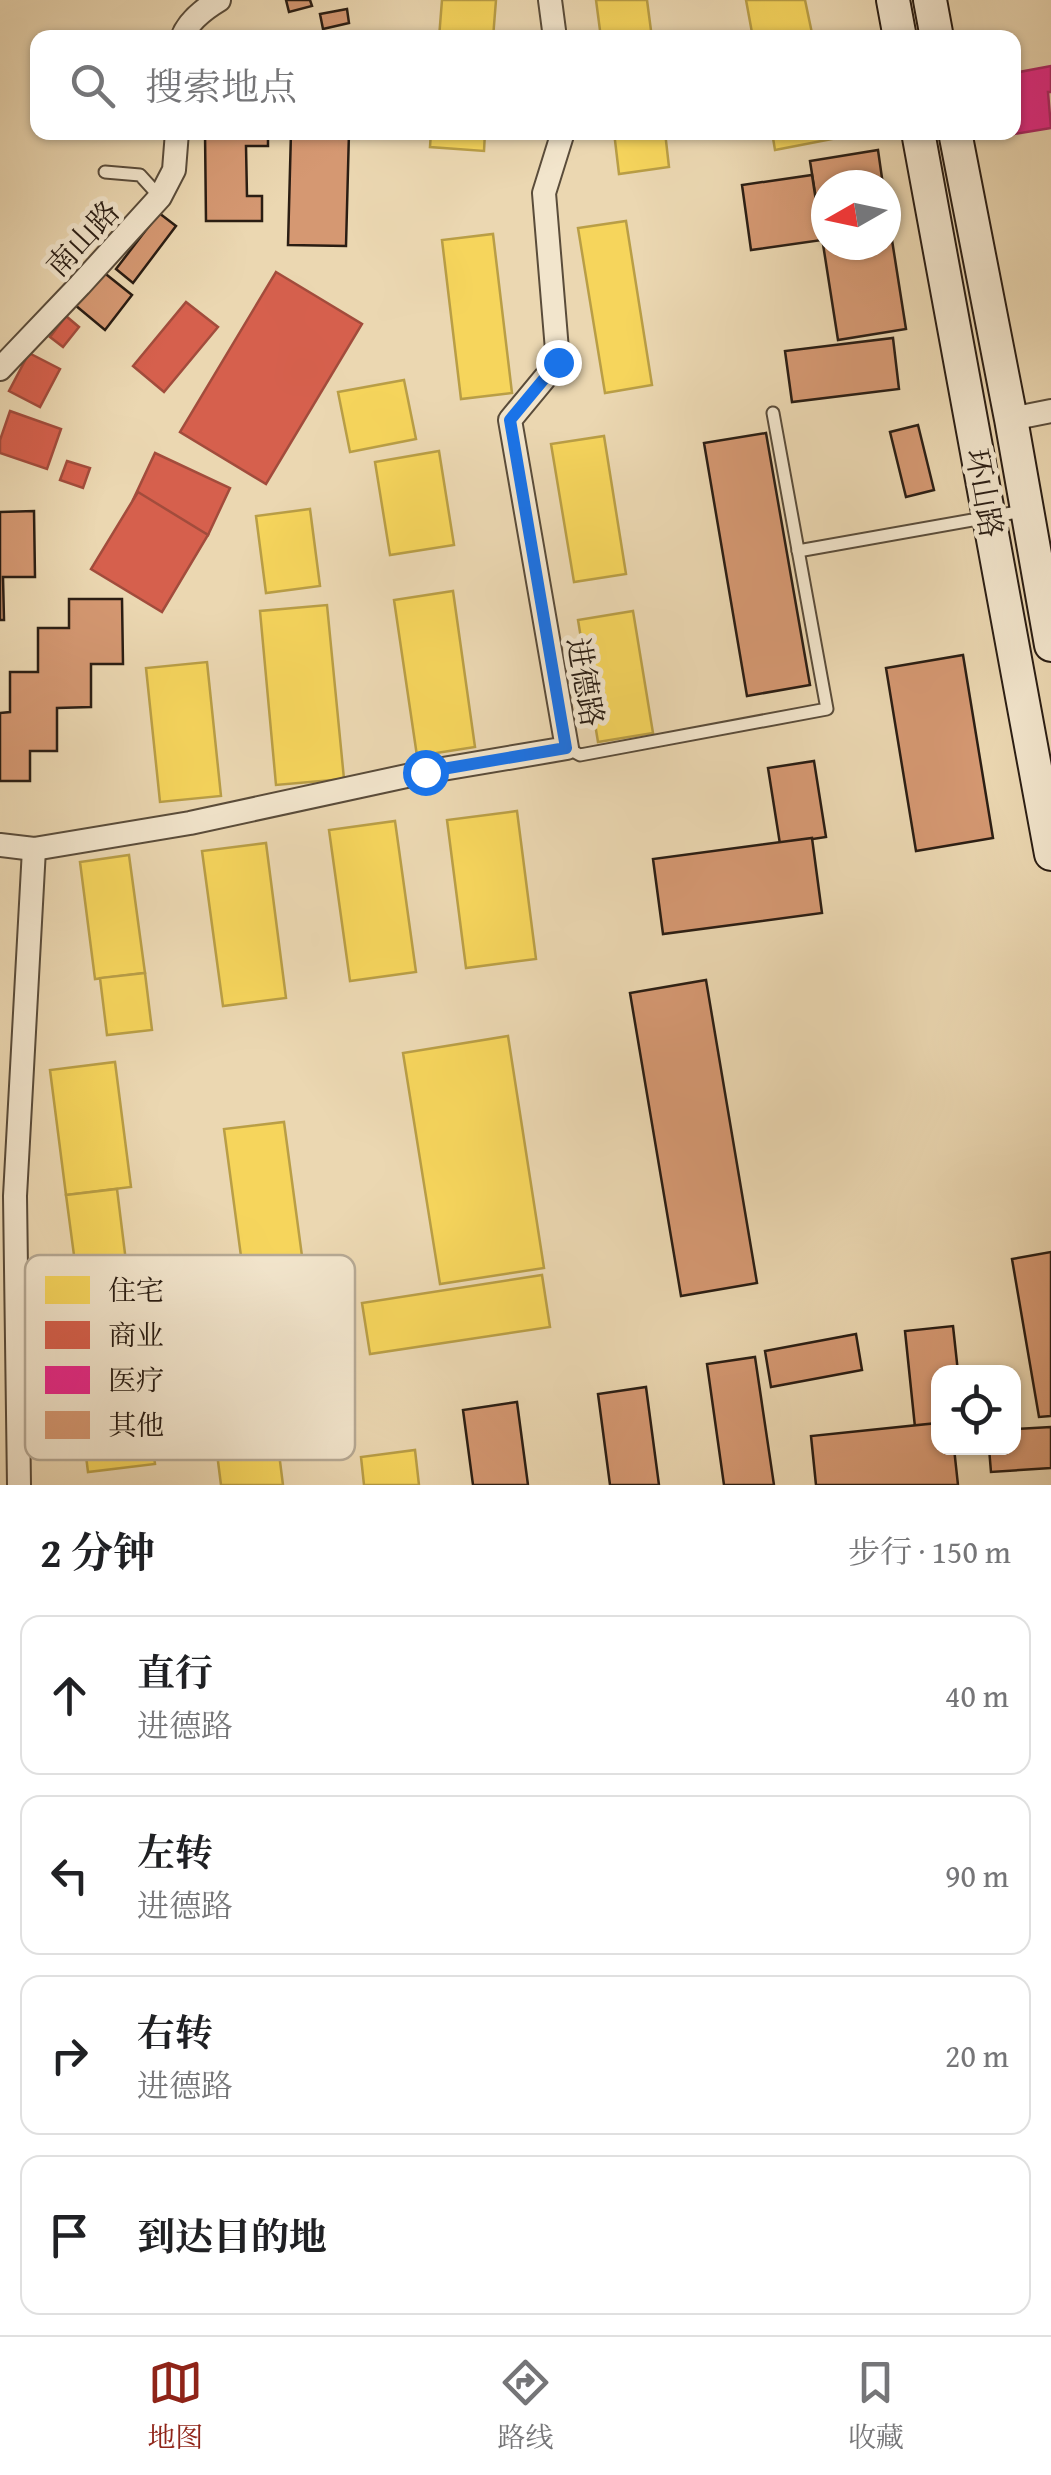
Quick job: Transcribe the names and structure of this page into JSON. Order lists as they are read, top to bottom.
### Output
{
  "streets": {
    "main road": ["环山路"],
    "street": ["南山路", "进德路"]
  },
  "legend": [
    "住宅",
    "商业",
    "医疗",
    "其他"
  ],
  "north": "left",
  "page": {
    "search": "搜索地点",
    "heading": ["2 分钟", "步行 · 150 m"],
    "list": [
      ["直行", "进德路", "40 m"],
      ["左转", "进德路", "90 m"],
      ["右转", "进德路", "20 m"],
      "到达目的地"
    ],
    "nav": ["地图", "路线", "收藏"]
  }
}
